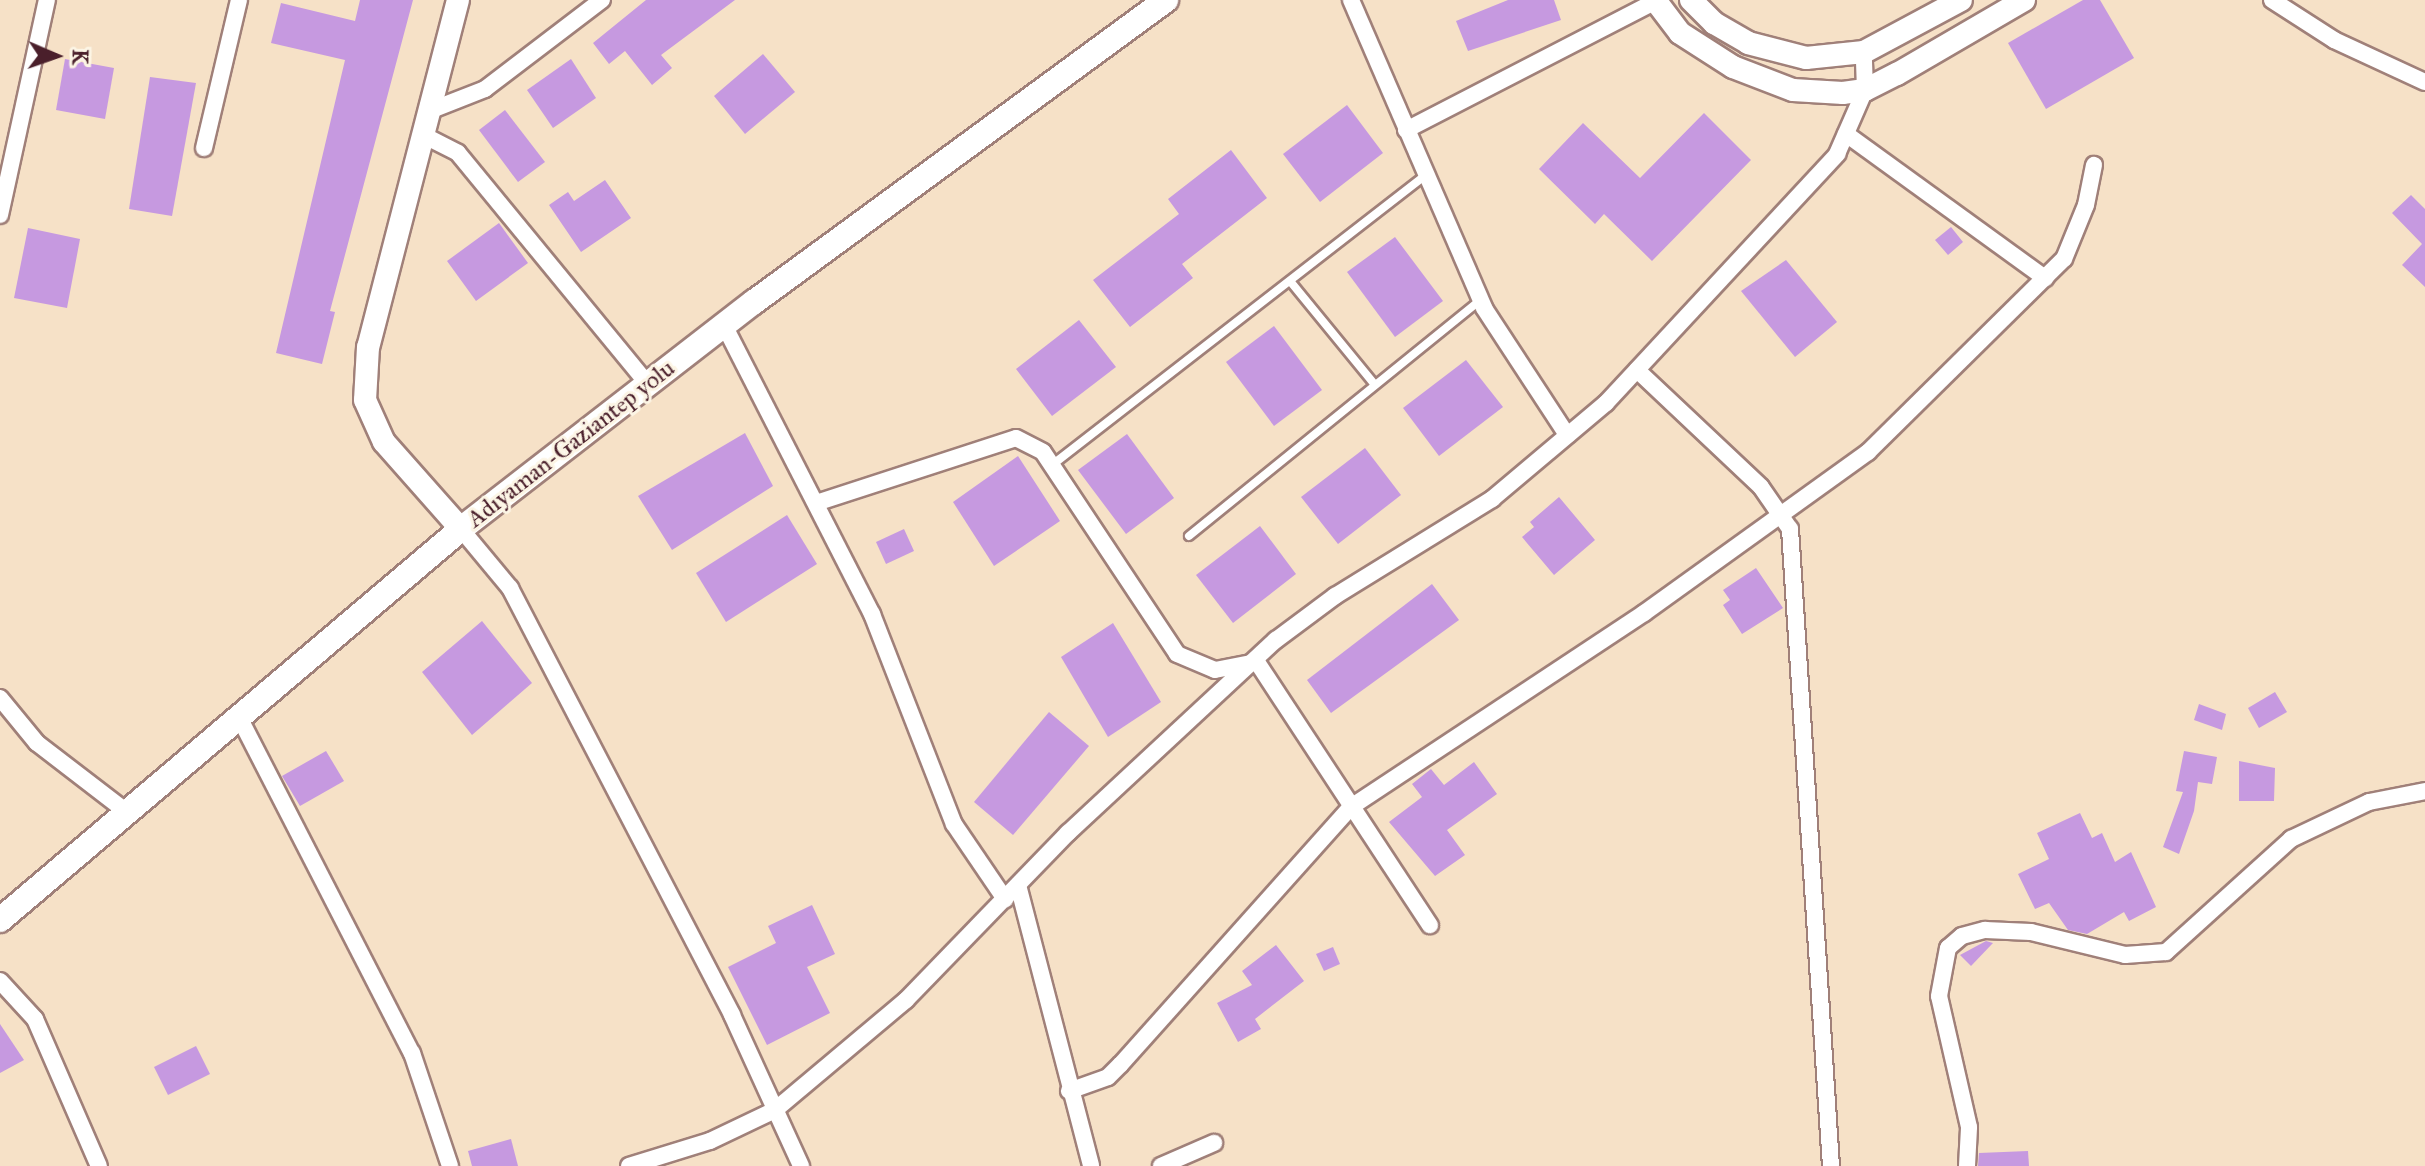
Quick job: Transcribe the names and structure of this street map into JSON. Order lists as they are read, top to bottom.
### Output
{
  "streets": {
    "main road": ["Adıyaman-Gaziantep yolu"]
  },
  "north": "right"
}
